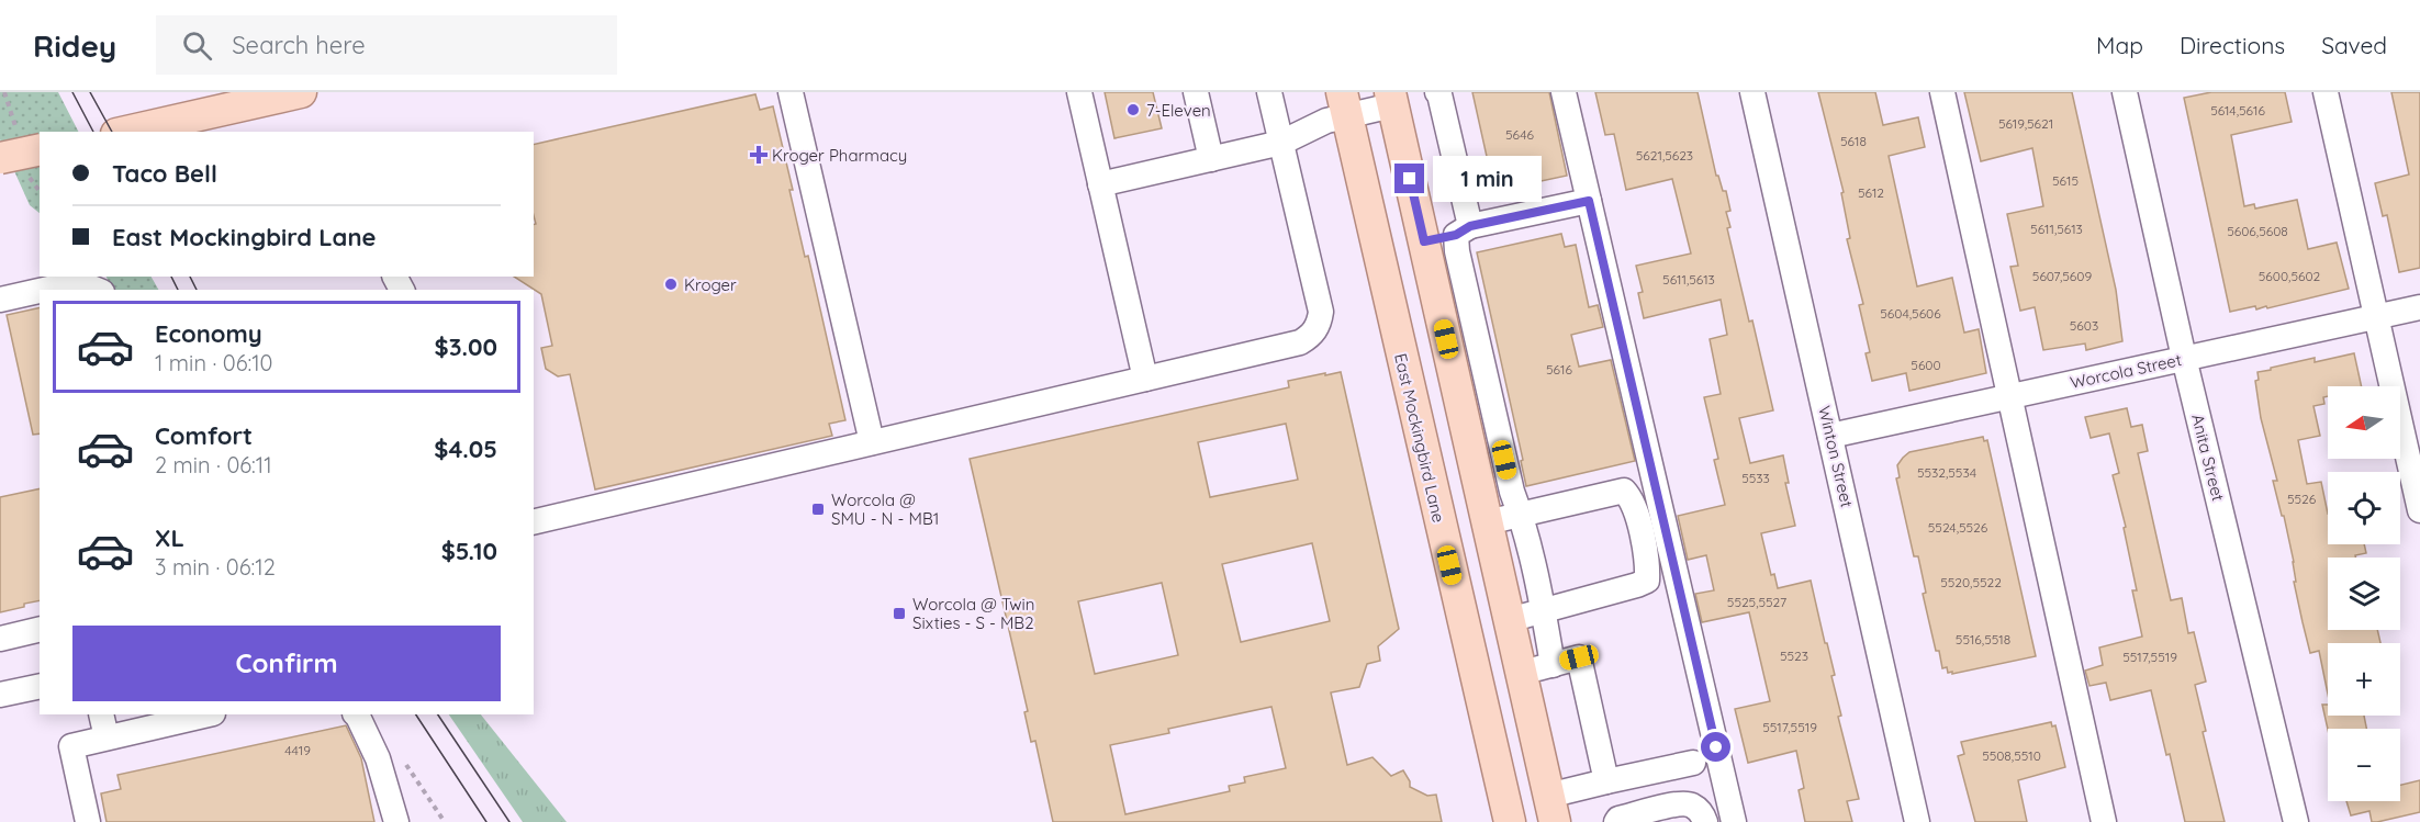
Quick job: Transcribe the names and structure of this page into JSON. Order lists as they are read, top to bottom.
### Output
{
  "streets": {
    "main road": ["East Mockingbird Lane"],
    "street": ["Worcola Street", "Winton Street", "Anita Street"]
  },
  "crossings": [
    ["Worcola Street", "Winton Street"],
    ["Worcola Street", "Anita Street"]
  ],
  "places": {
    "other": ["7-Eleven", "Kroger"],
    "health": ["Kroger Pharmacy"],
    "transit": ["Worcola @ SMU - N - MB1", "Worcola @ Twin Sixties - S - MB2"]
  },
  "house_numbers": [
    "5614,5616",
    "5619,5621",
    "5646",
    "5618",
    "5621,5623",
    "5615",
    "5612",
    "5611,5613",
    "5606,5608",
    "5607,5609",
    "5600,5602",
    "5611,5613",
    "5604,5606",
    "5603",
    "5600",
    "5616",
    "5532,5534",
    "5533",
    "5526",
    "5524,5526",
    "5520,5522",
    "5525,5527",
    "5516,5518",
    "5523",
    "5517,5519",
    "5517,5519",
    "4419",
    "5508,5510"
  ],
  "north": "left",
  "page": {
    "header": "Ridey",
    "search": "Search here",
    "nav": ["Map", "Directions", "Saved"],
    "banner": ["Taco Bell", "East Mockingbird Lane"],
    "bubble": "1 min",
    "list": [
      {
        "name": "Economy",
        "note": "1 min · 06:10",
        "value": "$3.00"
      },
      {
        "name": "Comfort",
        "note": "2 min · 06:11",
        "value": "$4.05"
      },
      {
        "name": "XL",
        "note": "3 min · 06:12",
        "value": "$5.10"
      }
    ],
    "map_buttons": ["+", "−"],
    "buttons": "Confirm"
  }
}
